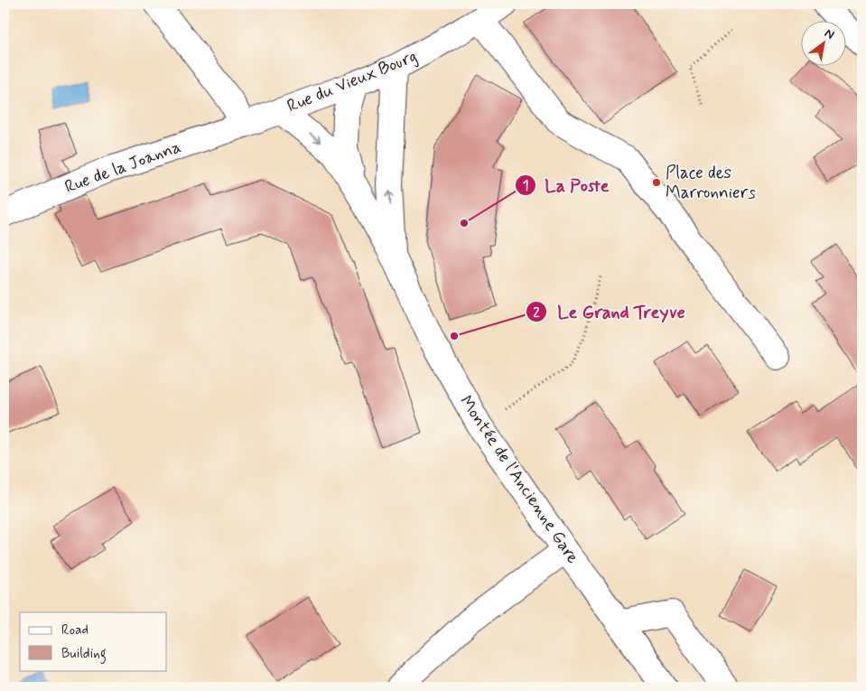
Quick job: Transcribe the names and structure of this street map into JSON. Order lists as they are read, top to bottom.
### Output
{
  "streets": {
    "street": ["Rue du Vieux Bourg", "Rue de la Joanna", "Montée de l'Ancienne Gare"]
  },
  "crossings": [
    ["Rue du Vieux Bourg", "Rue de la Joanna"],
    ["Rue du Vieux Bourg", "Montée de l'Ancienne Gare"]
  ],
  "places": ["Place des Marronniers", "La Poste", "Le Grand Treyve"],
  "legend": ["Road", "Building"],
  "north": "top right"
}
